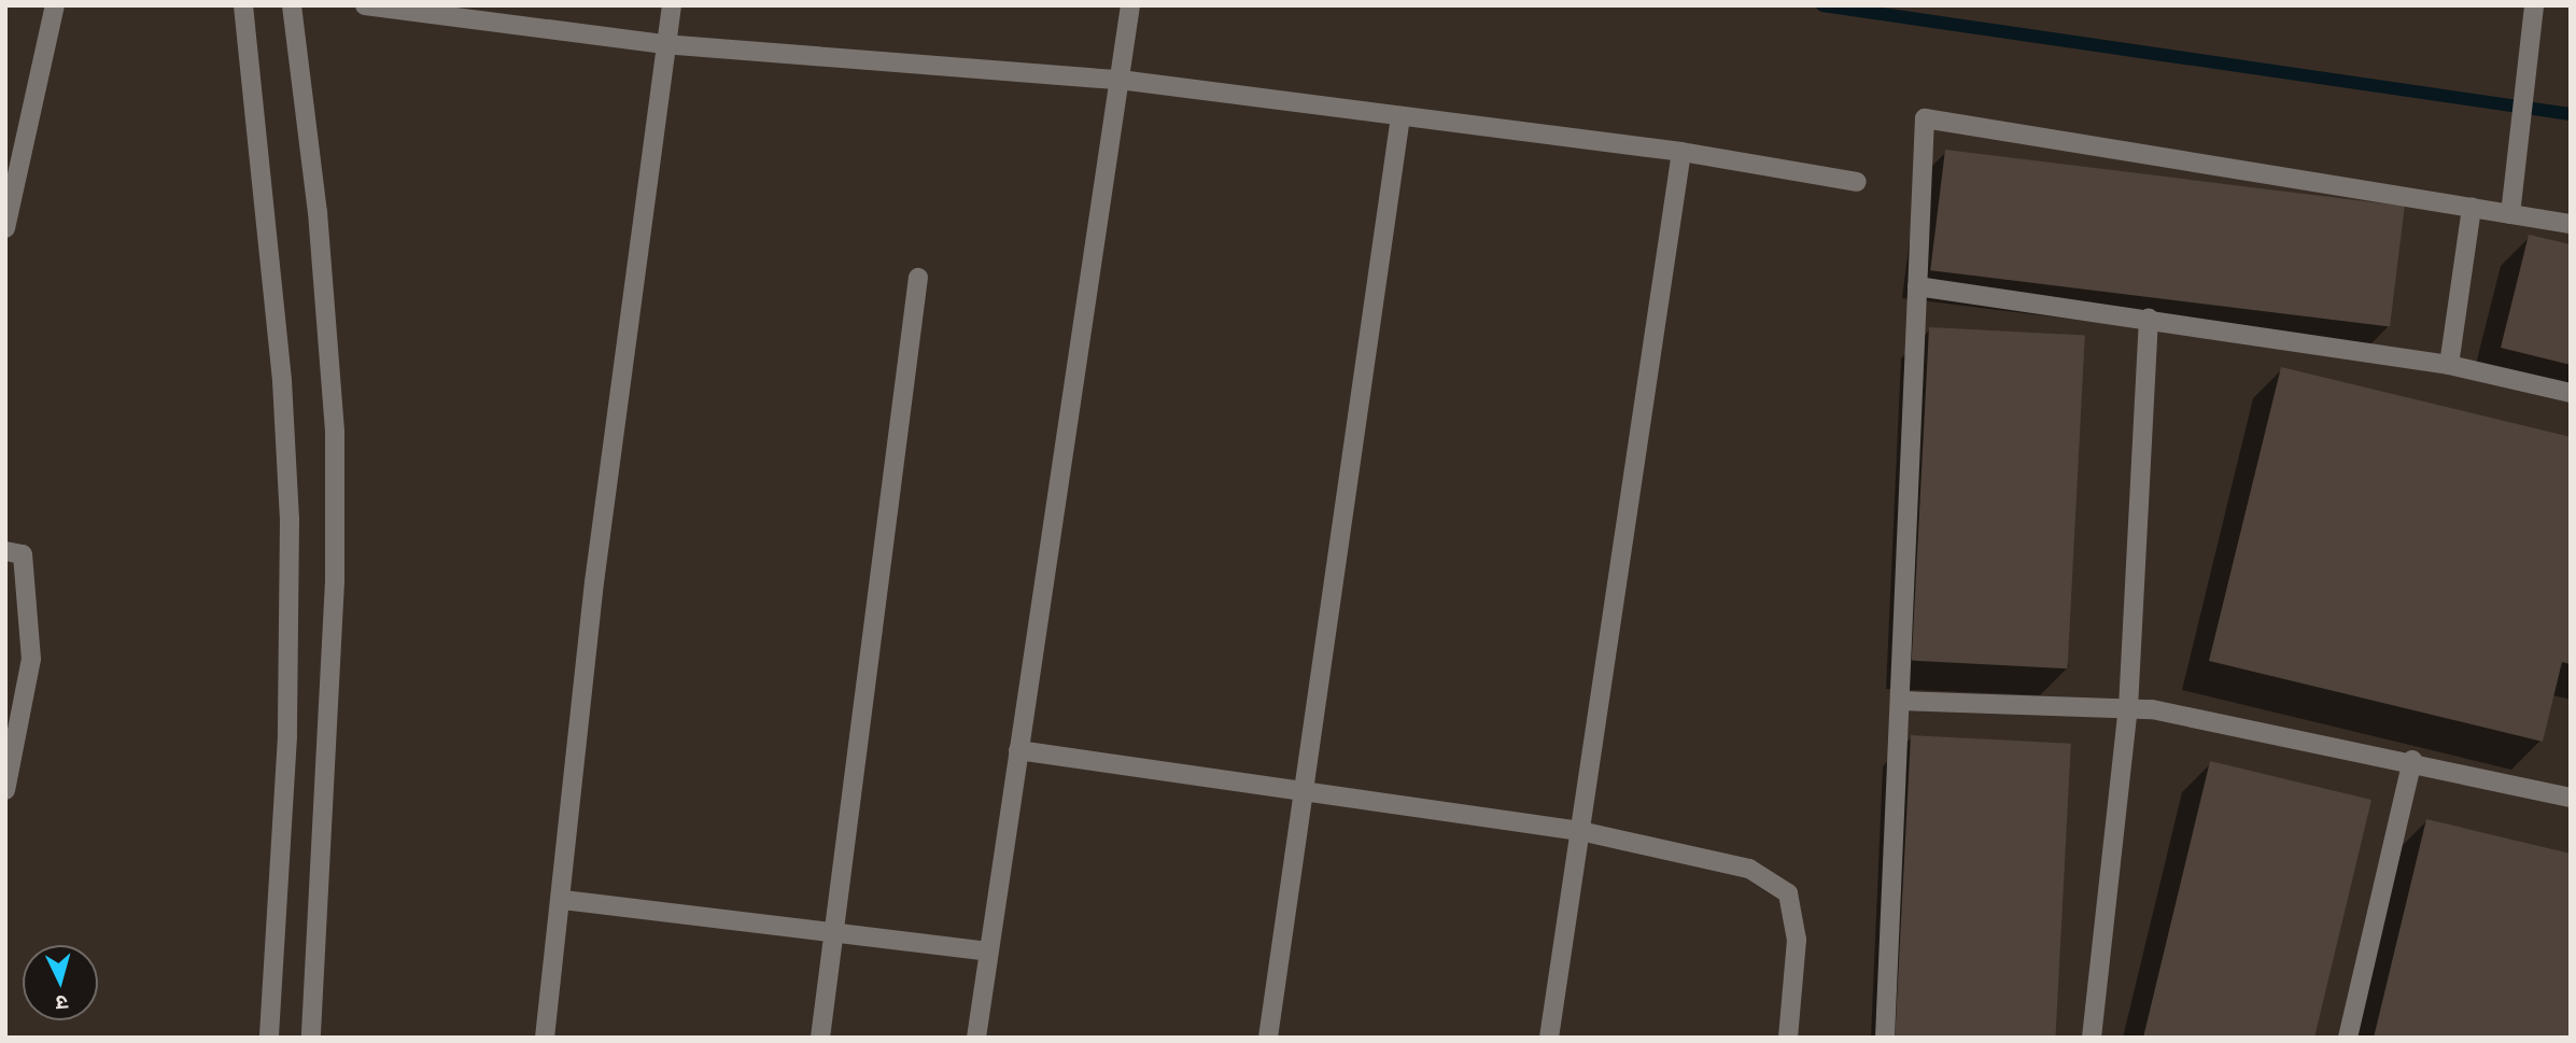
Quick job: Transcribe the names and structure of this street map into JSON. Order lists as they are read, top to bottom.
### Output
{
  "north": "bottom"
}
